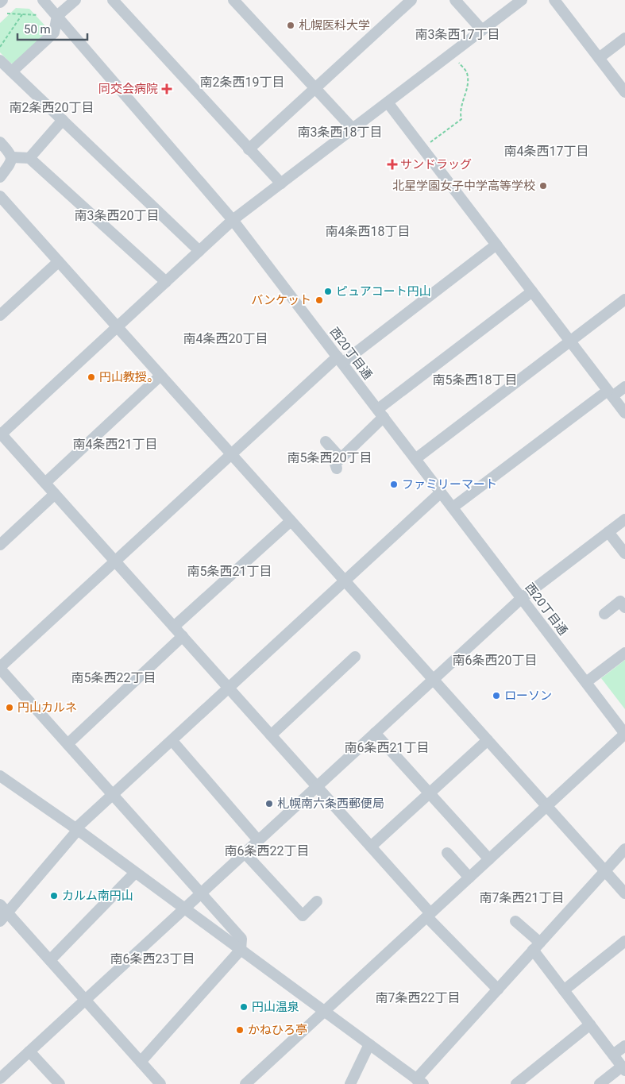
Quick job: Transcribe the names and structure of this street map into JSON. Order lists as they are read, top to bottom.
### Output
{
  "streets": {
    "street": ["西20丁目通"]
  },
  "districts": [
    "南3条西17丁目",
    "南2条西19丁目",
    "南2条西20丁目",
    "南3条西18丁目",
    "南4条西17丁目",
    "南3条西20丁目",
    "南4条西18丁目",
    "南4条西20丁目",
    "南5条西18丁目",
    "南4条西21丁目",
    "南5条西20丁目",
    "南5条西21丁目",
    "南6条西20丁目",
    "南5条西22丁目",
    "南6条西21丁目",
    "南6条西22丁目",
    "南7条西21丁目",
    "南6条西23丁目",
    "南7条西22丁目"
  ],
  "places": {
    "other": [
      "札幌医科大学",
      "北星学園女子中学高等学校",
      "ピュアコート円山",
      "バンケット",
      "円山教授。",
      "ファミリーマート",
      "ローソン",
      "円山カルネ",
      "札幌南六条西郵便局",
      "カルム南円山",
      "円山温泉",
      "かねひろ亭"
    ],
    "health": ["同交会病院", "サンドラッグ"]
  },
  "scale_bar": "50 m"
}
